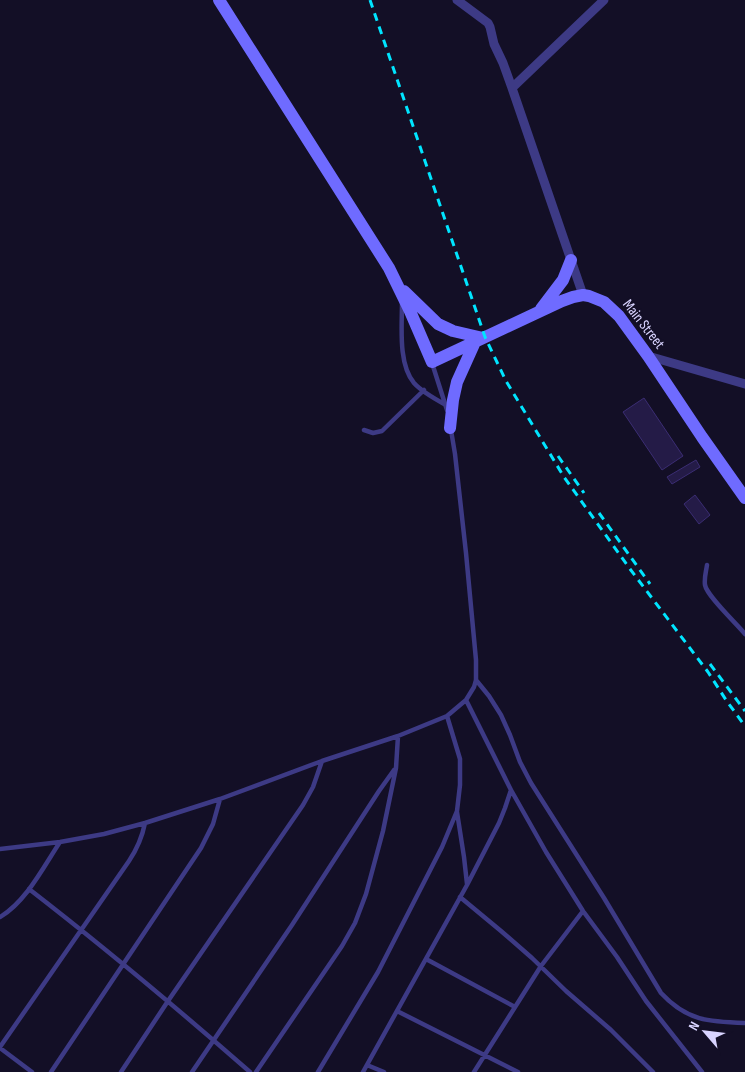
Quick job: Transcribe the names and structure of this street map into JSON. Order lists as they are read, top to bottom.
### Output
{
  "streets": {
    "main road": ["Main Street"]
  },
  "north": "top left"
}
